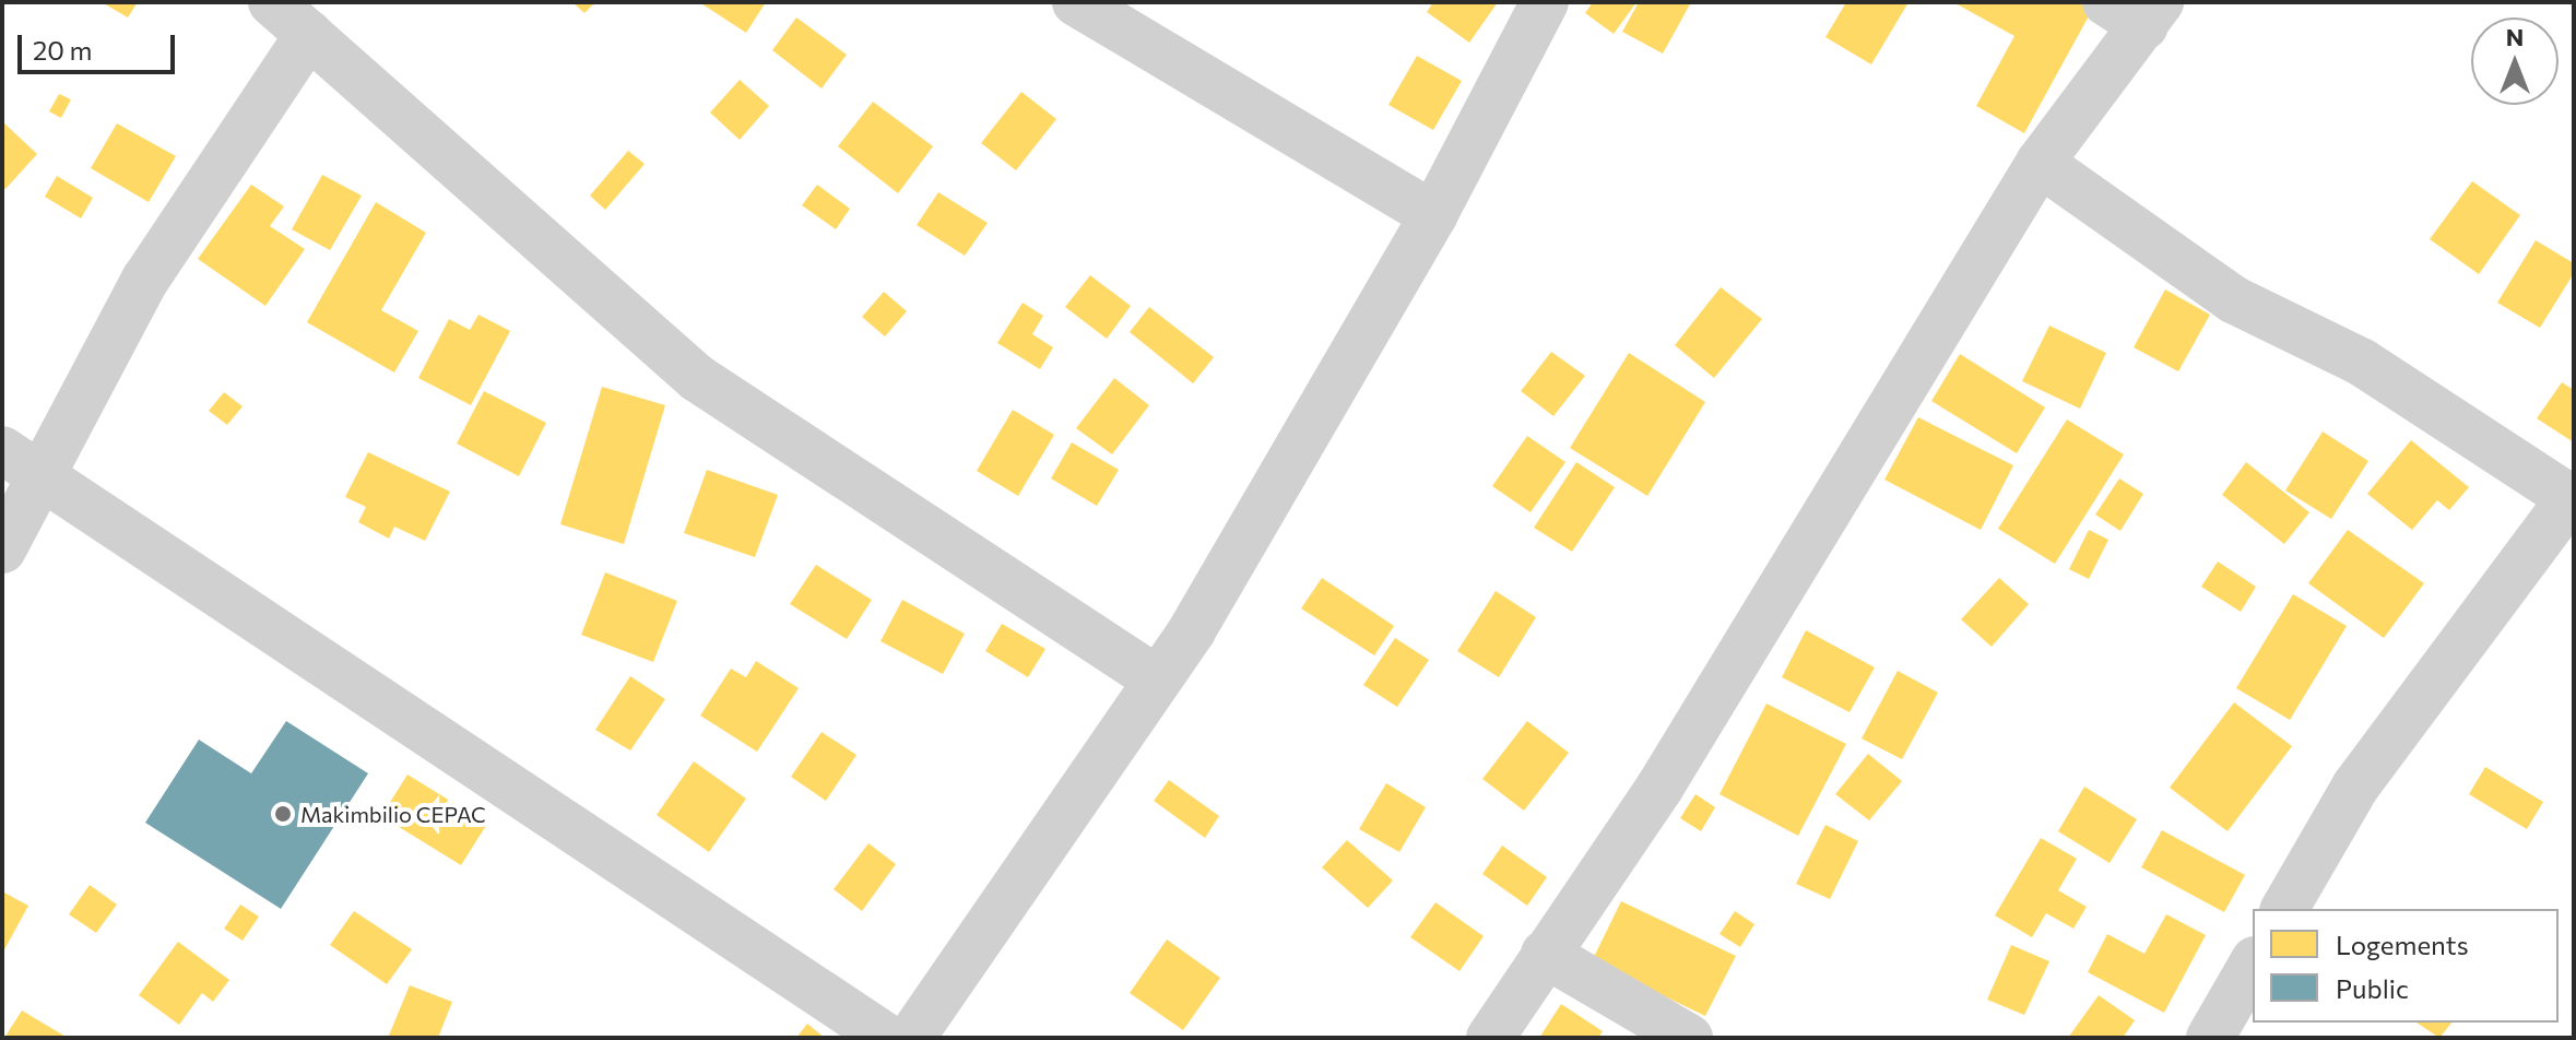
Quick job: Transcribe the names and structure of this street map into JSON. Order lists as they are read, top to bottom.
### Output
{
  "places": ["Makimbilio CEPAC"],
  "legend": ["Logements", "Public"],
  "scale_bar": "20 m",
  "north": "top"
}
